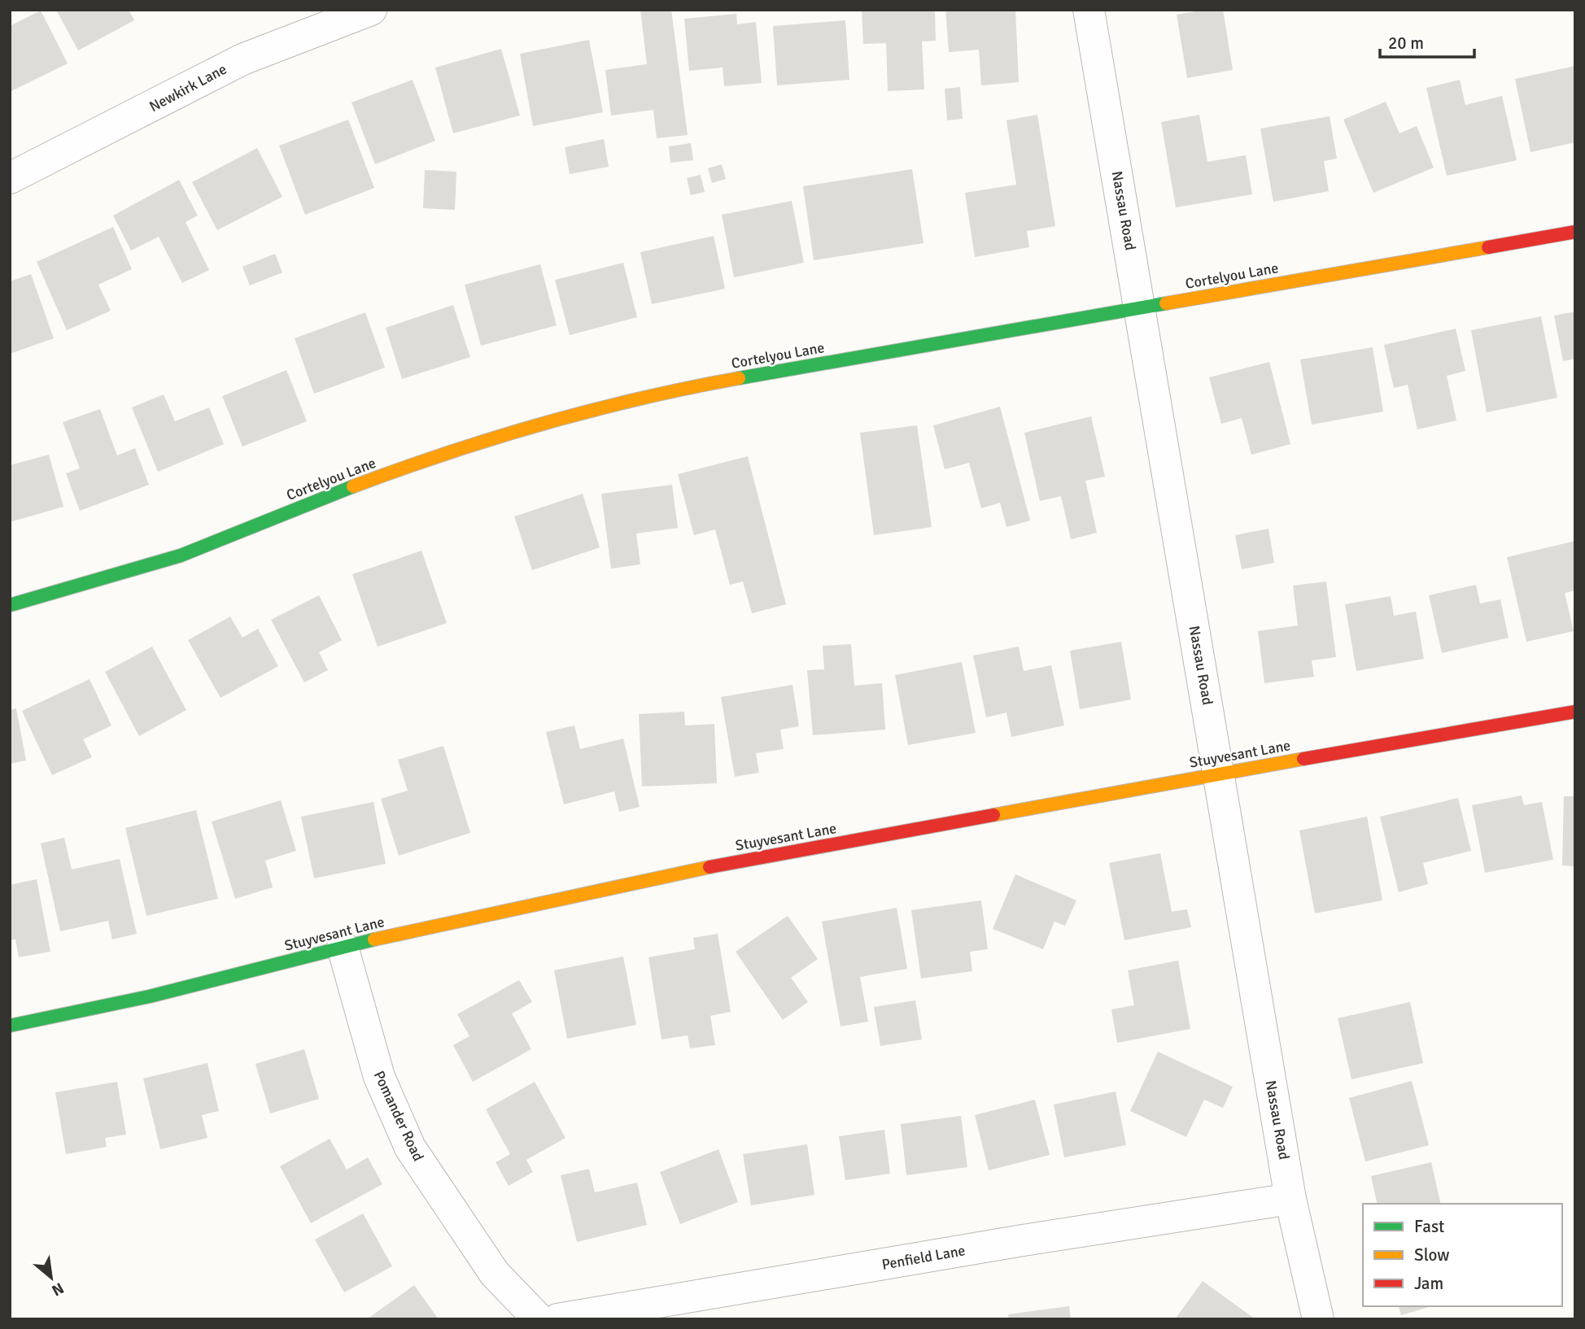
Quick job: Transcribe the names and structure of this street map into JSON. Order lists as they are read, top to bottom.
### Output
{
  "streets": {
    "street": [
      "Newkirk Lane",
      "Nassau Road",
      "Cortelyou Lane",
      "Stuyvesant Lane",
      "Pomander Road",
      "Penfield Lane"
    ]
  },
  "crossings": [
    ["Nassau Road", "Cortelyou Lane"],
    ["Nassau Road", "Stuyvesant Lane"],
    ["Nassau Road", "Penfield Lane"],
    ["Stuyvesant Lane", "Pomander Road"]
  ],
  "legend": ["Fast", "Slow", "Jam"],
  "scale_bar": "20 m",
  "north": "bottom right"
}
